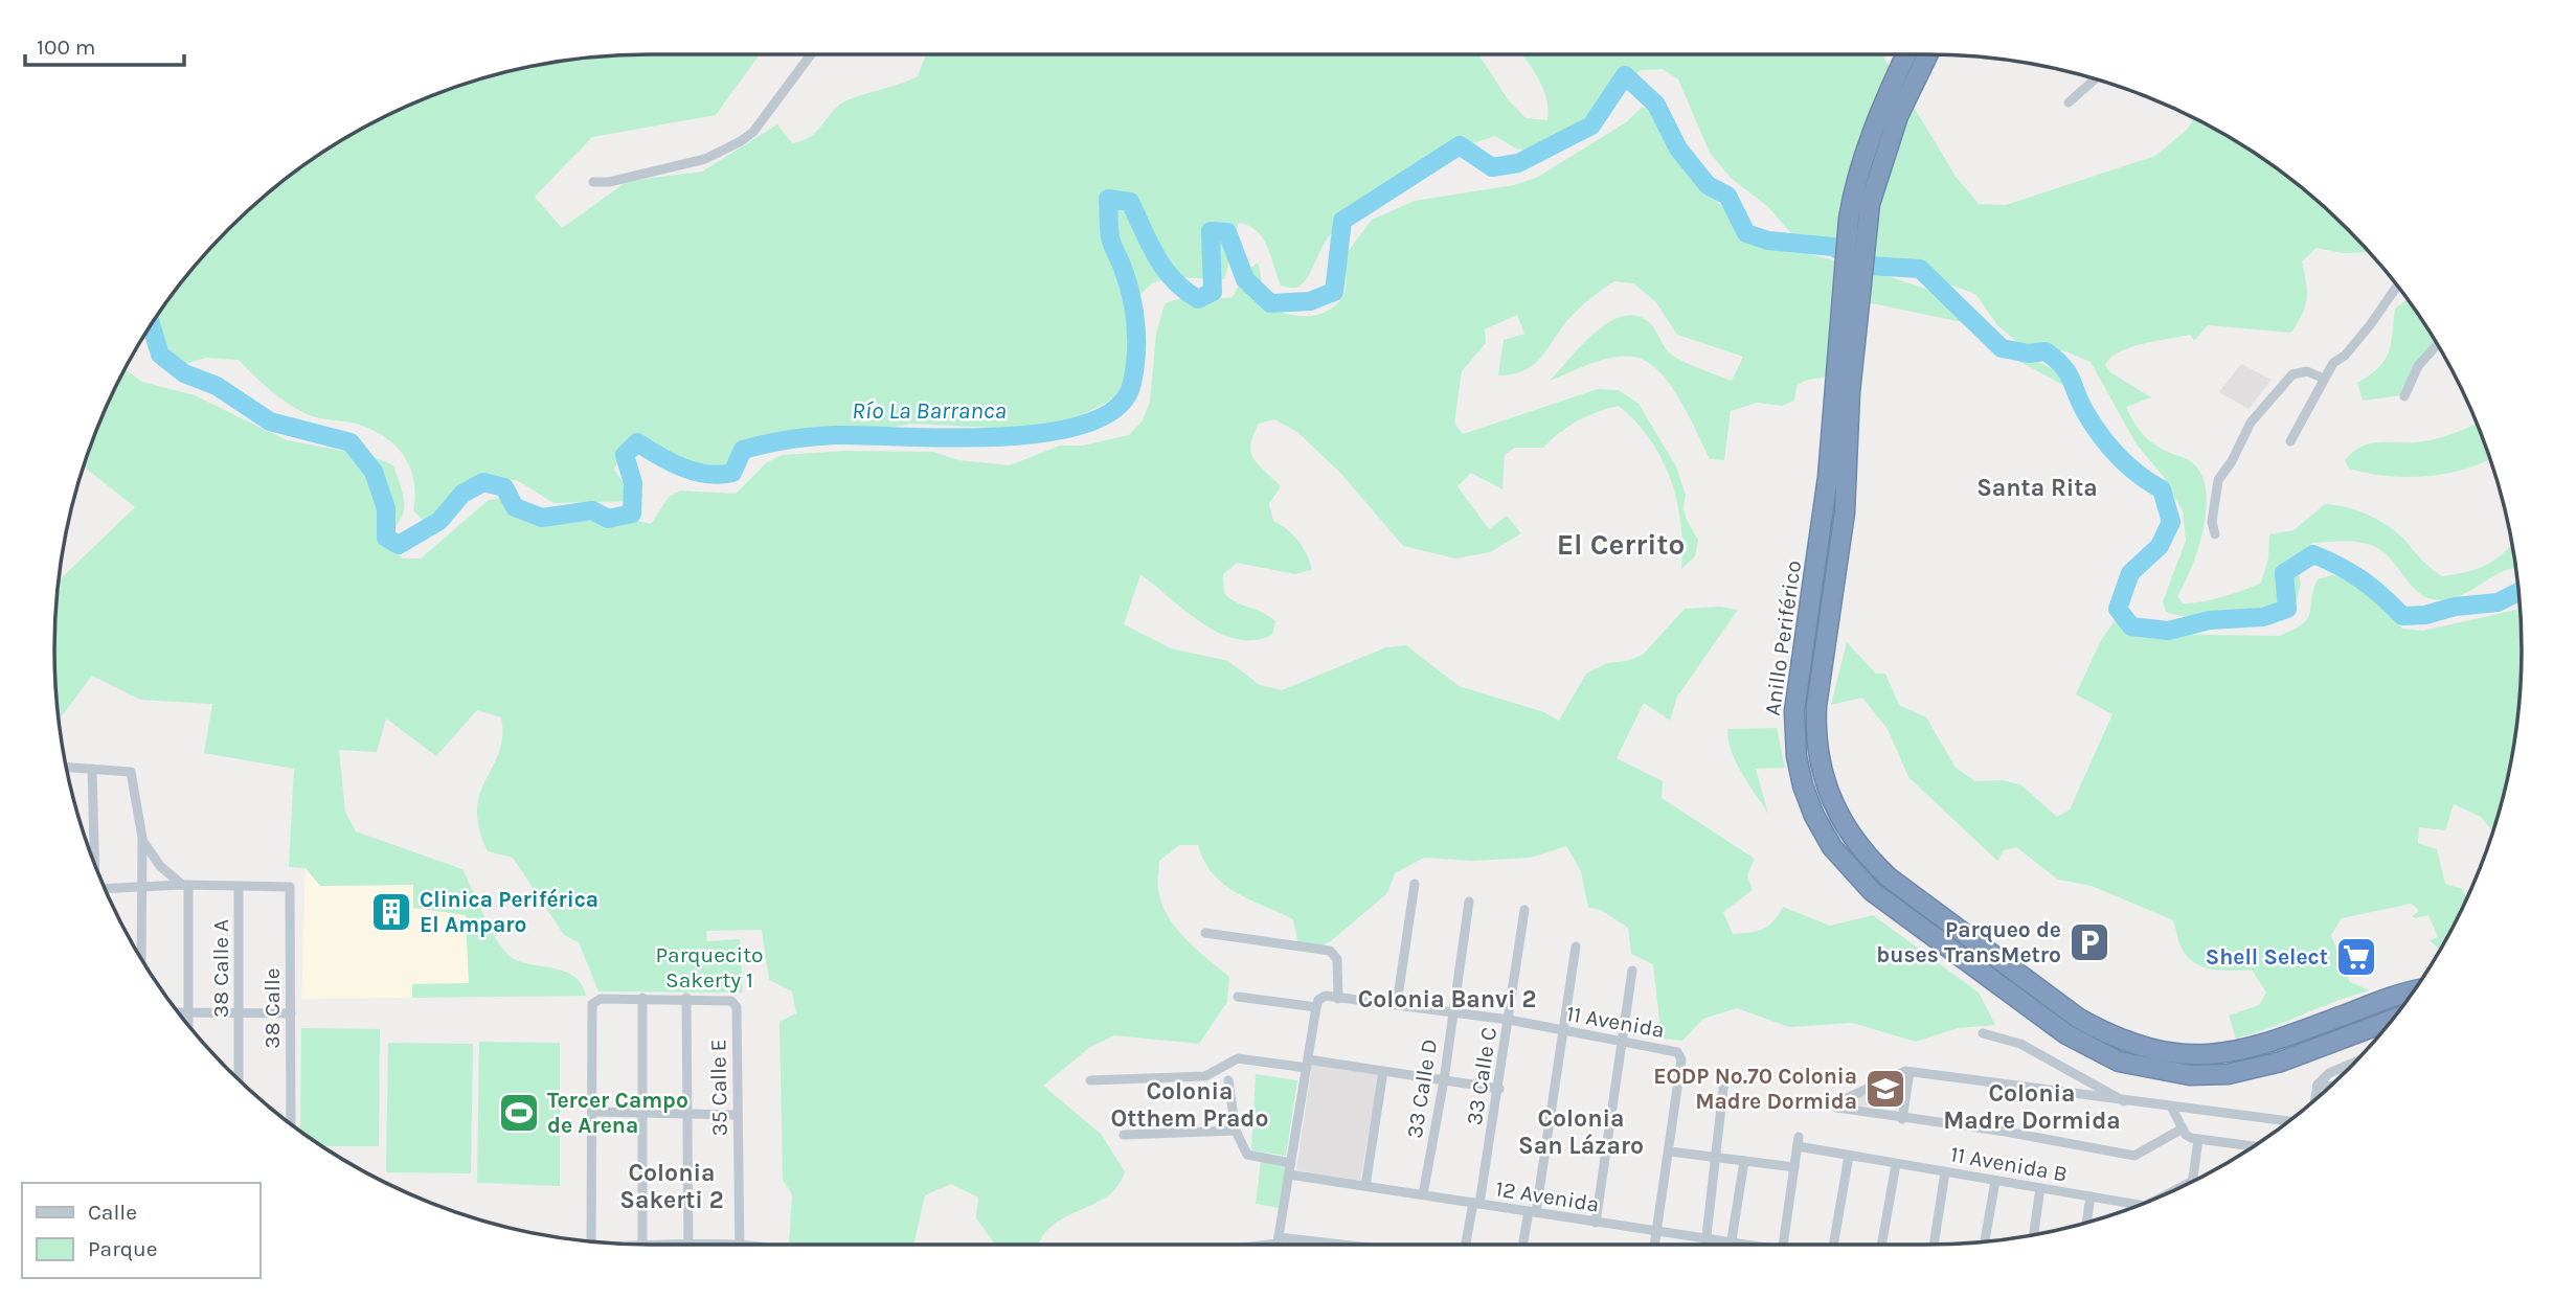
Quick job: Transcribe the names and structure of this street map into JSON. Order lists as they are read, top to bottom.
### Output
{
  "streets": {
    "highway": ["Anillo Periférico"],
    "street": [
      "38 Calle A",
      "38 Calle",
      "11 Avenida",
      "33 Calle C",
      "35 Calle E",
      "33 Calle D",
      "11 Avenida B",
      "12 Avenida"
    ]
  },
  "crossings": [
    ["38 Calle A", "38 Calle"],
    ["11 Avenida", "33 Calle C"],
    ["11 Avenida", "33 Calle D"],
    ["33 Calle C", "12 Avenida"],
    ["33 Calle D", "12 Avenida"]
  ],
  "districts": [
    "Santa Rita",
    "El Cerrito",
    "Colonia Banvi 2",
    "Colonia Otthem Prado",
    "Colonia Madre Dormida",
    "Colonia San Lázaro",
    "Colonia Sakerti 2"
  ],
  "water": ["Río La Barranca"],
  "parks": ["Parquecito Sakerty 1"],
  "places": {
    "building": ["Clinica Periférica El Amparo"],
    "parking": ["Parqueo de buses TransMetro"],
    "supermarket": ["Shell Select"],
    "school or university": ["EODP No.70 Colonia Madre Dormida"],
    "sports": ["Tercer Campo de Arena"]
  },
  "legend": ["Calle", "Parque"],
  "scale_bar": "100 m"
}
